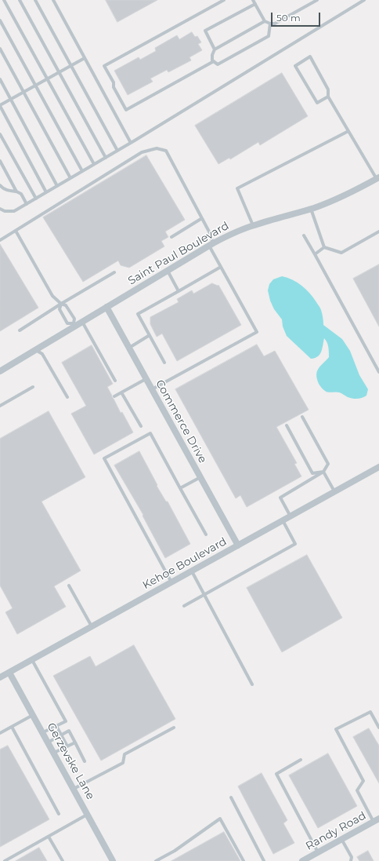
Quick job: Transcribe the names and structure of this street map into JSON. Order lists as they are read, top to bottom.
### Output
{
  "streets": {
    "street": [
      "Saint Paul Boulevard",
      "Commerce Drive",
      "Kehoe Boulevard",
      "Gerzevske Lane",
      "Randy Road"
    ]
  },
  "crossings": [
    ["Saint Paul Boulevard", "Commerce Drive"],
    ["Commerce Drive", "Kehoe Boulevard"],
    ["Kehoe Boulevard", "Gerzevske Lane"]
  ],
  "scale_bar": "50 m"
}
